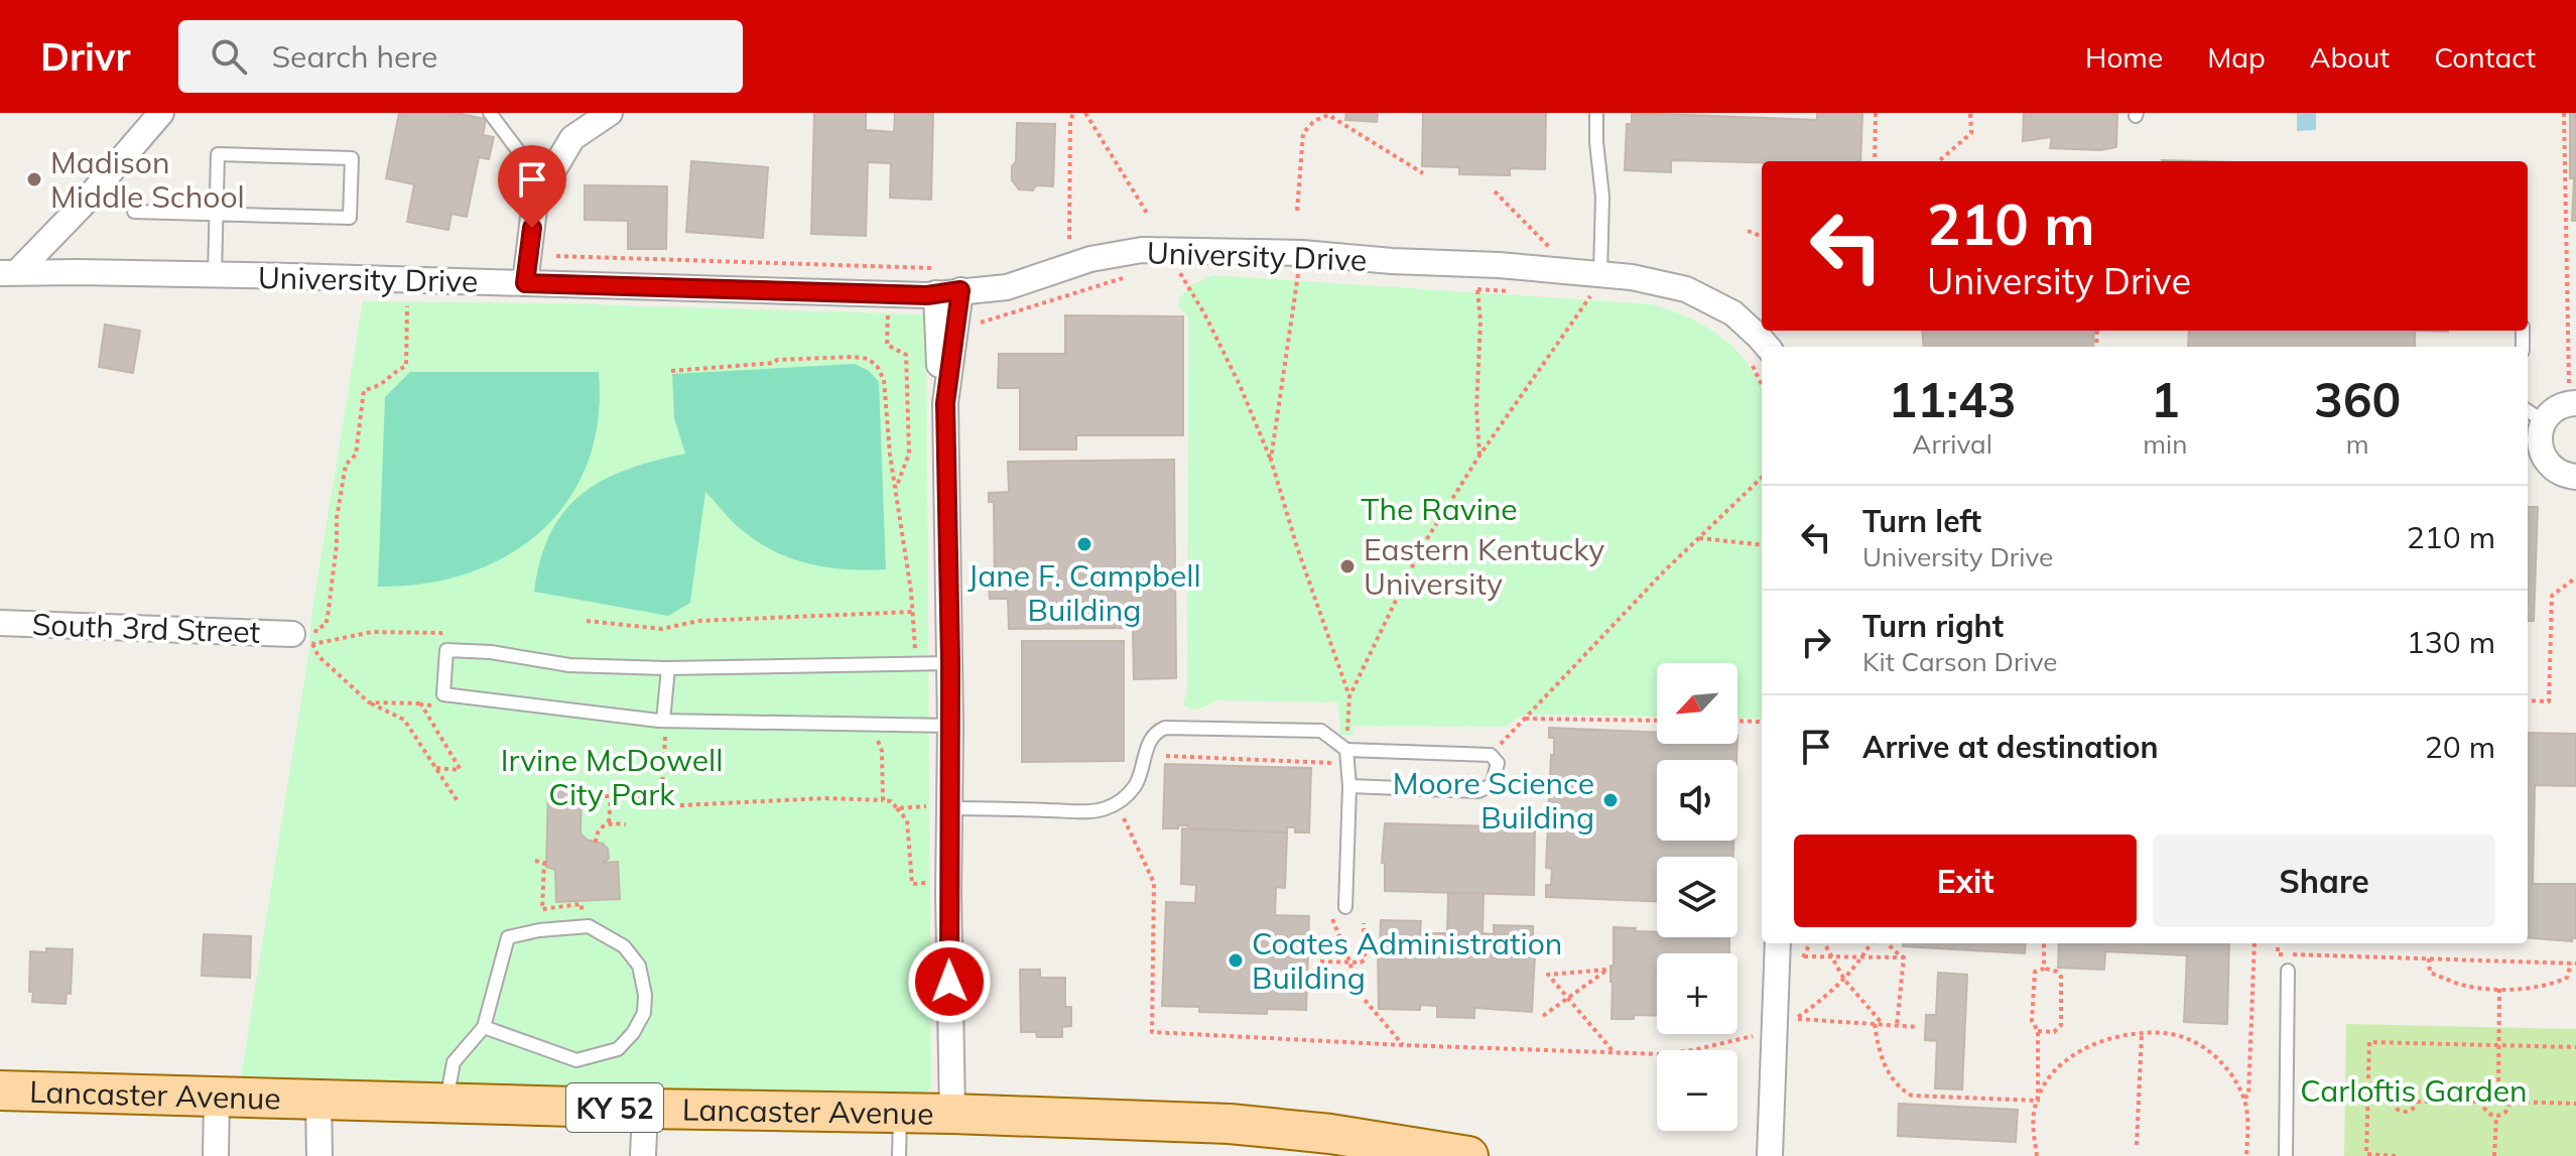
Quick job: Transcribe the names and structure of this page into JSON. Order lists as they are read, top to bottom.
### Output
{
  "streets": {
    "main road": ["Lancaster Avenue", "KY 52"],
    "street": ["University Drive", "South 3rd Street"]
  },
  "parks": ["The Ravine", "Irvine McDowell City Park", "Carloftis Garden"],
  "places": [
    "Madison Middle School",
    "Jane F. Campbell Building",
    "Eastern Kentucky University",
    "Moore Science Building",
    "Coates Administration Building"
  ],
  "north": "bottom left",
  "page": {
    "header": "Drivr",
    "search": "Search here",
    "nav": [
      "Home",
      "Map",
      "About",
      "Contact"
    ],
    "turn": ["210 m", "University Drive"],
    "eta": [
      "11:43",
      "Arrival",
      "1",
      "min",
      "360",
      "m"
    ],
    "list": [
      {
        "name": "Turn left",
        "note": "University Drive",
        "value": "210 m"
      },
      {
        "name": "Turn right",
        "note": "Kit Carson Drive",
        "value": "130 m"
      },
      {
        "name": "Arrive at destination",
        "value": "20 m"
      }
    ],
    "map_buttons": ["+", "−"],
    "buttons": ["Exit", "Share"]
  }
}
